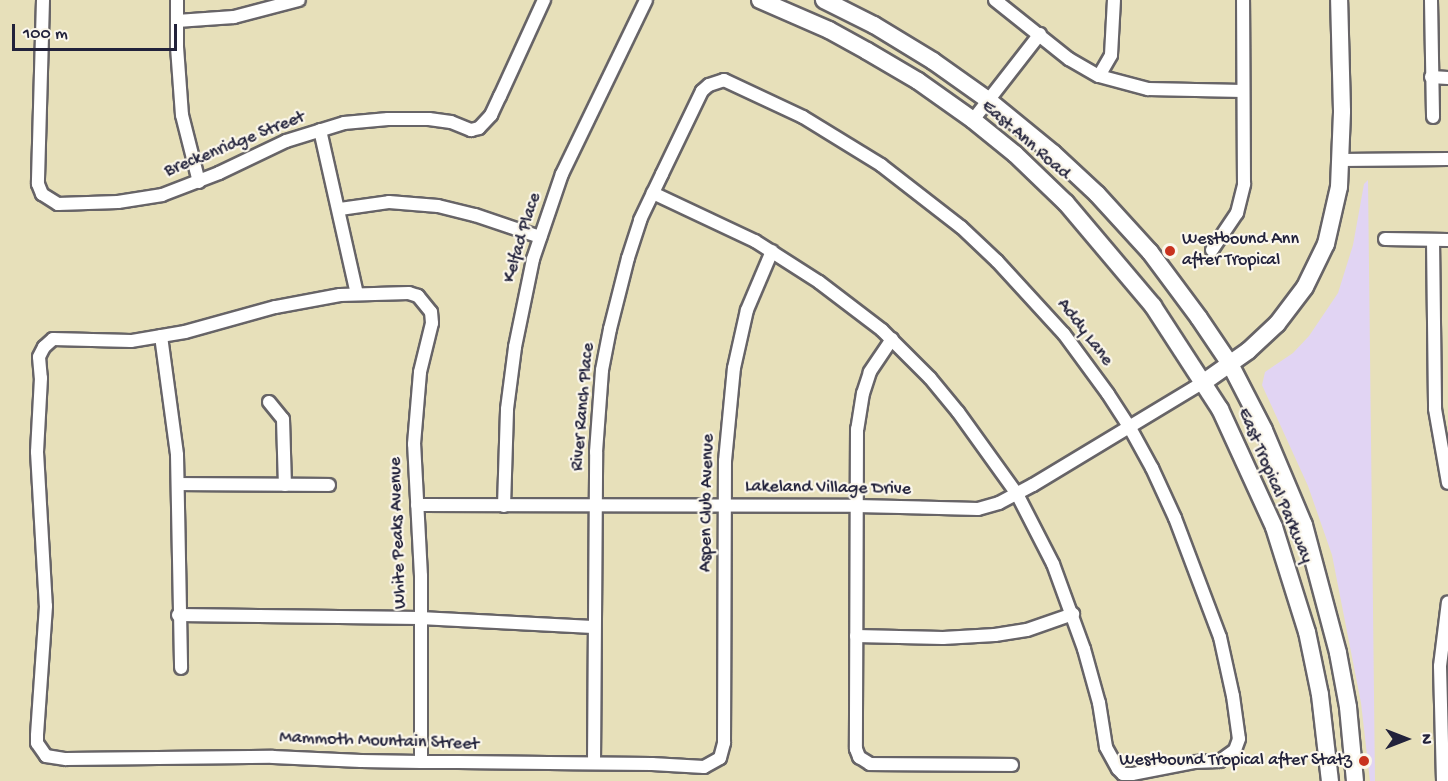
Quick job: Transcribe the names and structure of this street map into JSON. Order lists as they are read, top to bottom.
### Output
{
  "streets": {
    "main road": ["East Ann Road", "East Tropical Parkway"],
    "street": [
      "Breckenridge Street",
      "Kelfad Place",
      "Addy Lane",
      "River Ranch Place",
      "Lakeland Village Drive",
      "Aspen Club Avenue",
      "White Peaks Avenue",
      "Mammoth Mountain Street"
    ]
  },
  "crossings": [
    ["East Ann Road", "East Tropical Parkway"],
    ["East Ann Road", "Lakeland Village Drive"],
    ["Kelfad Place", "Lakeland Village Drive"],
    ["Addy Lane", "River Ranch Place"],
    ["Addy Lane", "Lakeland Village Drive"],
    ["River Ranch Place", "Lakeland Village Drive"],
    ["River Ranch Place", "Mammoth Mountain Street"],
    ["East Tropical Parkway", "Lakeland Village Drive"],
    ["Lakeland Village Drive", "Aspen Club Avenue"],
    ["Lakeland Village Drive", "White Peaks Avenue"],
    ["Aspen Club Avenue", "Mammoth Mountain Street"],
    ["White Peaks Avenue", "Mammoth Mountain Street"]
  ],
  "places": ["Westbound Ann after Tropical", "Westbound Tropical after Statz"],
  "scale_bar": "100 m",
  "north": "right"
}
